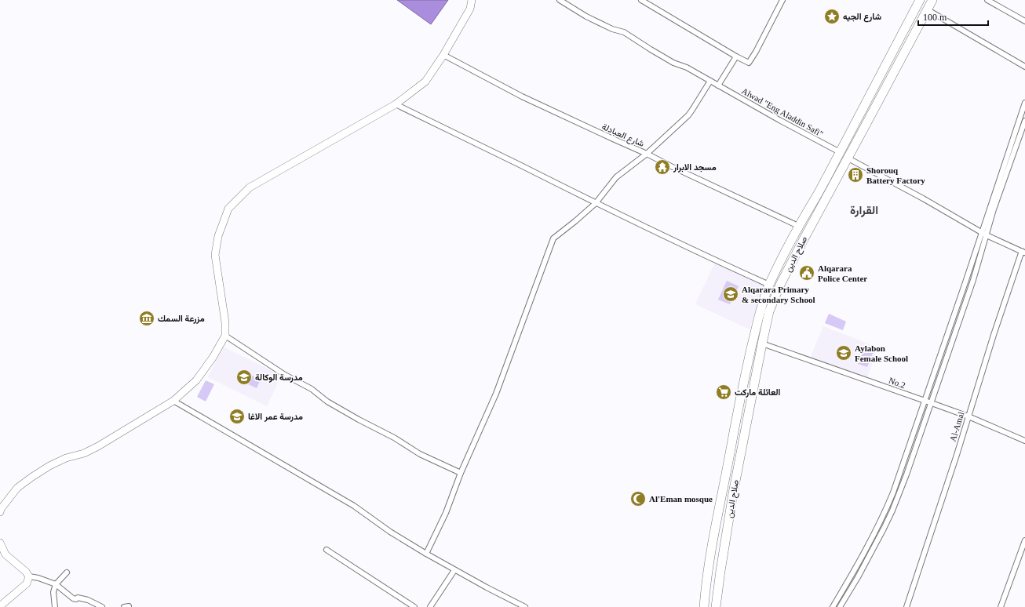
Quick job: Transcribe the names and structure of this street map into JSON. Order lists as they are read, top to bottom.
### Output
{
  "streets": {
    "highway": ["صلاح الدين"],
    "street": [
      "Alwad \"Eng Aladdin Safi\"",
      "شارع العبادلة",
      "No.2",
      "Al-Amal"
    ]
  },
  "crossings": [
    ["Alwad \"Eng Aladdin Safi\"", "صلاح الدين"],
    ["شارع العبادلة", "صلاح الدين"],
    ["صلاح الدين", "No.2"],
    ["No.2", "Al-Amal"]
  ],
  "districts": ["القرارة"],
  "places": {
    "place": ["شارع الجيه"],
    "temple": ["مسجد الابرار"],
    "building": ["Shorouq Battery Factory"],
    "public building": ["Alqarara Police Center"],
    "school or university": [
      "Alqarara Primary & secondary School",
      "Aylabon Female School",
      "مدرسة الوكالة",
      "مدرسة عمر الاغا"
    ],
    "museum": ["مزرعة السمك"],
    "supermarket": ["العائلة ماركت"],
    "mosque": ["Al'Eman mosque"]
  },
  "scale_bar": "100 m"
}
